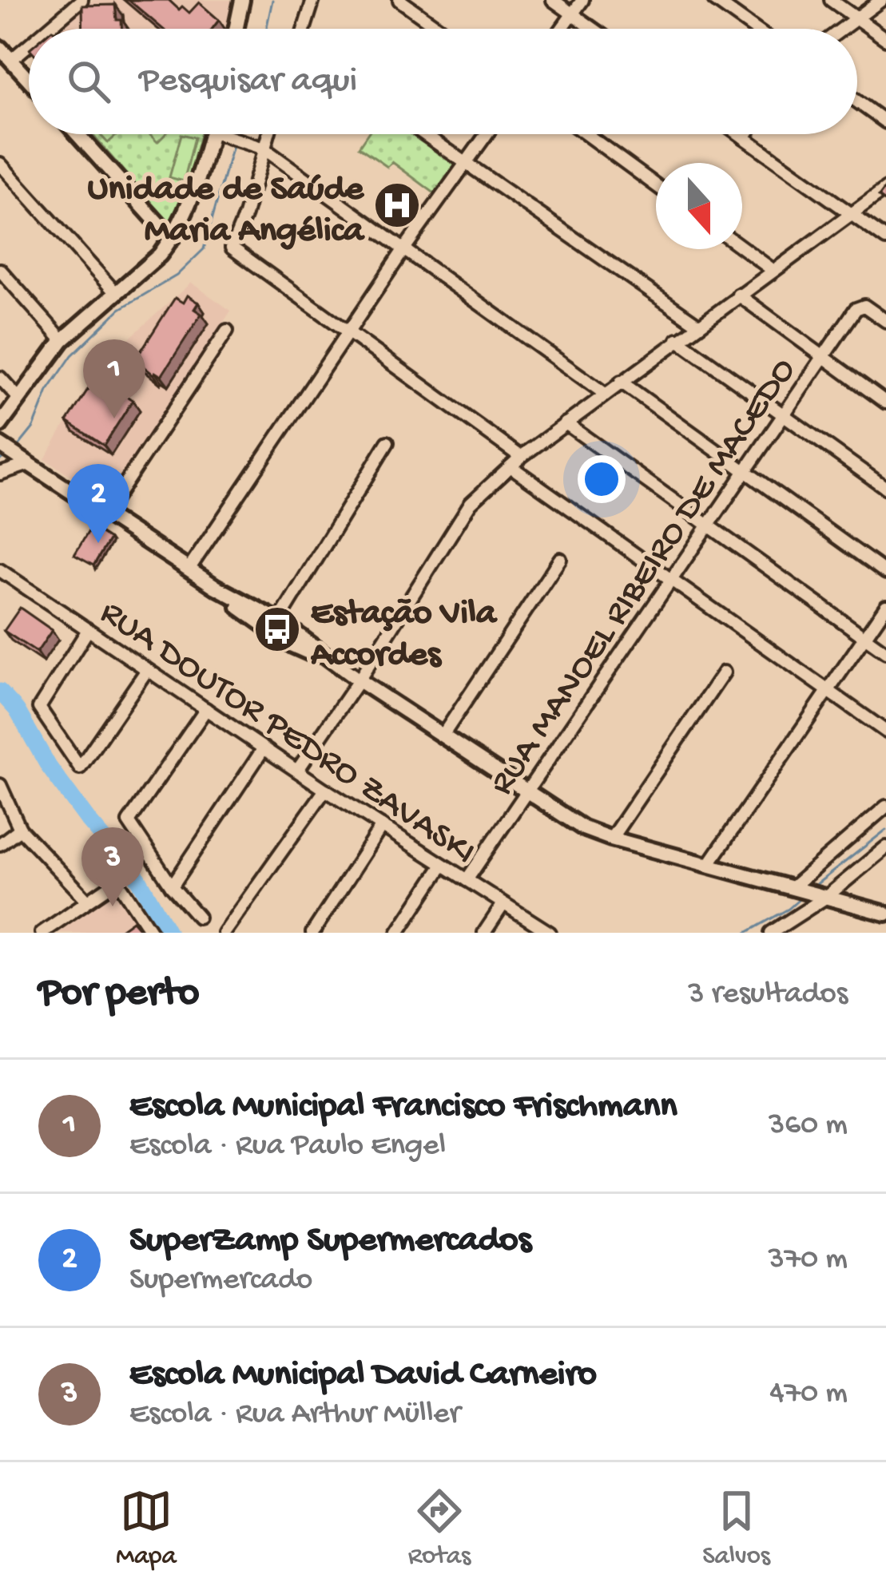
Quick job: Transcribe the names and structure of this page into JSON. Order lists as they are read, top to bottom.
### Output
{
  "streets": {
    "street": ["RUA MANOEL RIBEIRO DE MACEDO", "RUA DOUTOR PEDRO ZAVASKI"]
  },
  "crossings": [
    ["RUA MANOEL RIBEIRO DE MACEDO", "RUA DOUTOR PEDRO ZAVASKI"]
  ],
  "places": {
    "hospital": ["Unidade de Saúde Maria Angélica"],
    "bus stop": ["Estação Vila Accordes"]
  },
  "north": "bottom",
  "page": {
    "search": "Pesquisar aqui",
    "pins": ["1", "2", "3"],
    "heading": ["Por perto", "3 resultados"],
    "list": [
      {
        "mark": "1",
        "name": "Escola Municipal Francisco Frischmann",
        "note": "Escola · Rua Paulo Engel",
        "value": "360 m"
      },
      {
        "mark": "2",
        "name": "SuperZamp Supermercados",
        "note": "Supermercado",
        "value": "370 m"
      },
      {
        "mark": "3",
        "name": "Escola Municipal David Carneiro",
        "note": "Escola · Rua Arthur Müller",
        "value": "470 m"
      }
    ],
    "nav": ["Mapa", "Rotas", "Salvos"]
  }
}
